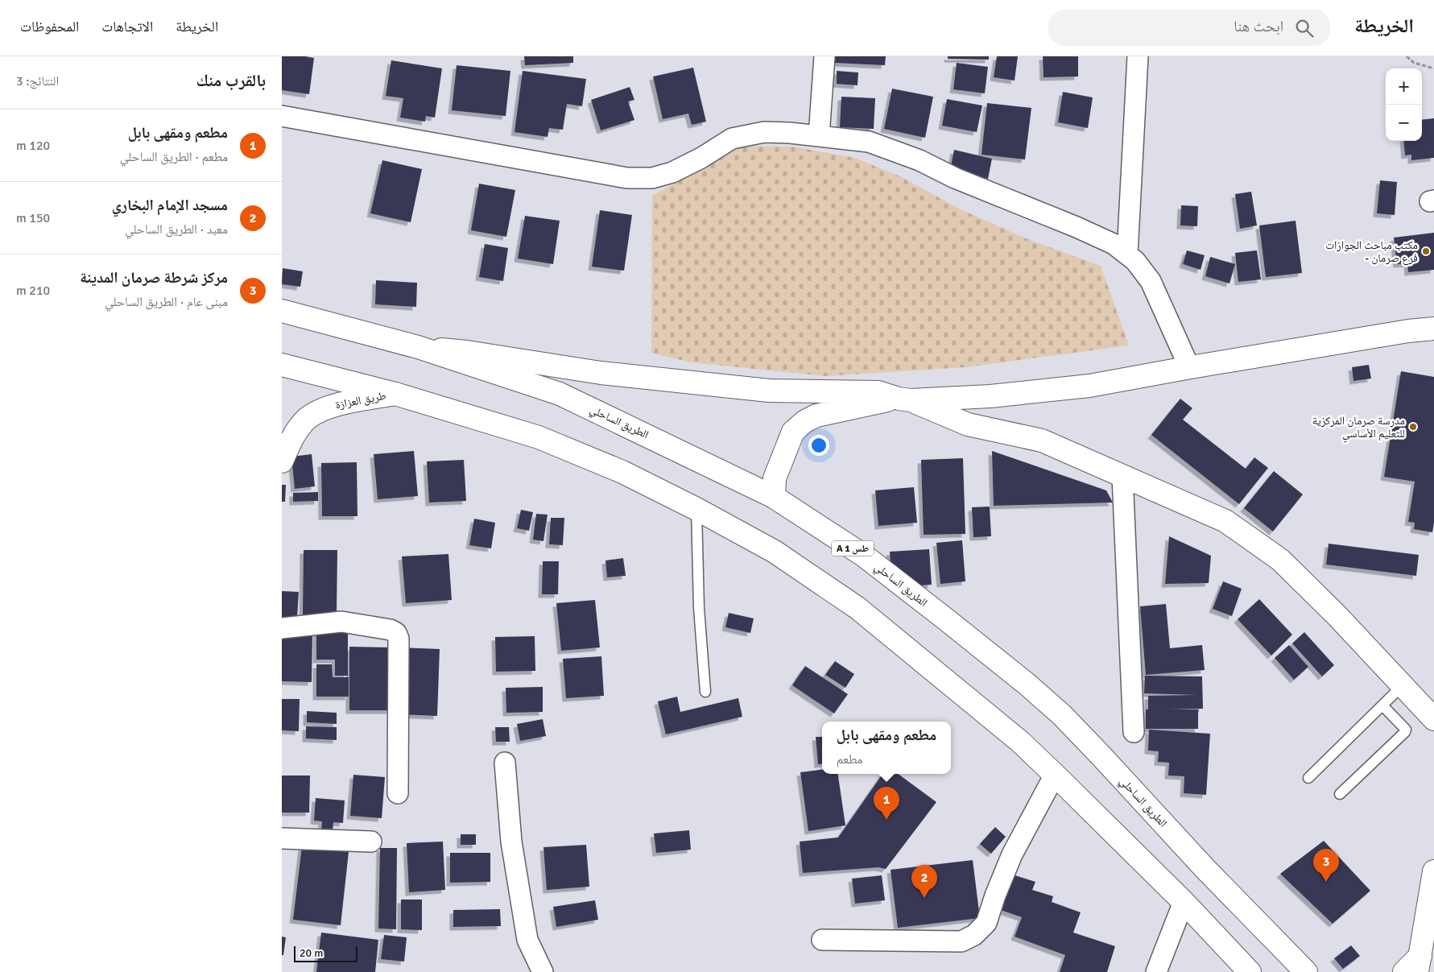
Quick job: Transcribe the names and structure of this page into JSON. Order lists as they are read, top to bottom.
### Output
{
  "streets": {
    "main road": ["طريق العزازة", "الطريق الساحلي", "A 1 طس"]
  },
  "places": ["مكتب مباحث الجوازات - فرع صرمان", "مدرسة صرمان المركزية للتعليم الأساسي"],
  "scale_bar": "20 m",
  "page": {
    "header": "الخريطة",
    "search": "ابحث هنا",
    "nav": ["الخريطة", "الاتجاهات", "المحفوظات"],
    "heading": ["بالقرب منك", "النتائج: 3"],
    "map_buttons": ["+", "−"],
    "list": [
      {
        "mark": "1",
        "name": "مطعم ومقهى بابل",
        "note": "مطعم · الطريق الساحلي",
        "value": "120 m"
      },
      {
        "mark": "2",
        "name": "مسجد الإمام البخاري",
        "note": "معبد · الطريق الساحلي",
        "value": "150 m"
      },
      {
        "mark": "3",
        "name": "مركز شرطة صرمان المدينة",
        "note": "مبنى عام · الطريق الساحلي",
        "value": "210 m"
      }
    ],
    "popup": ["مطعم ومقهى بابل", "مطعم"],
    "pins": ["1", "3", "2"],
    "scale": "20 m"
  }
}
